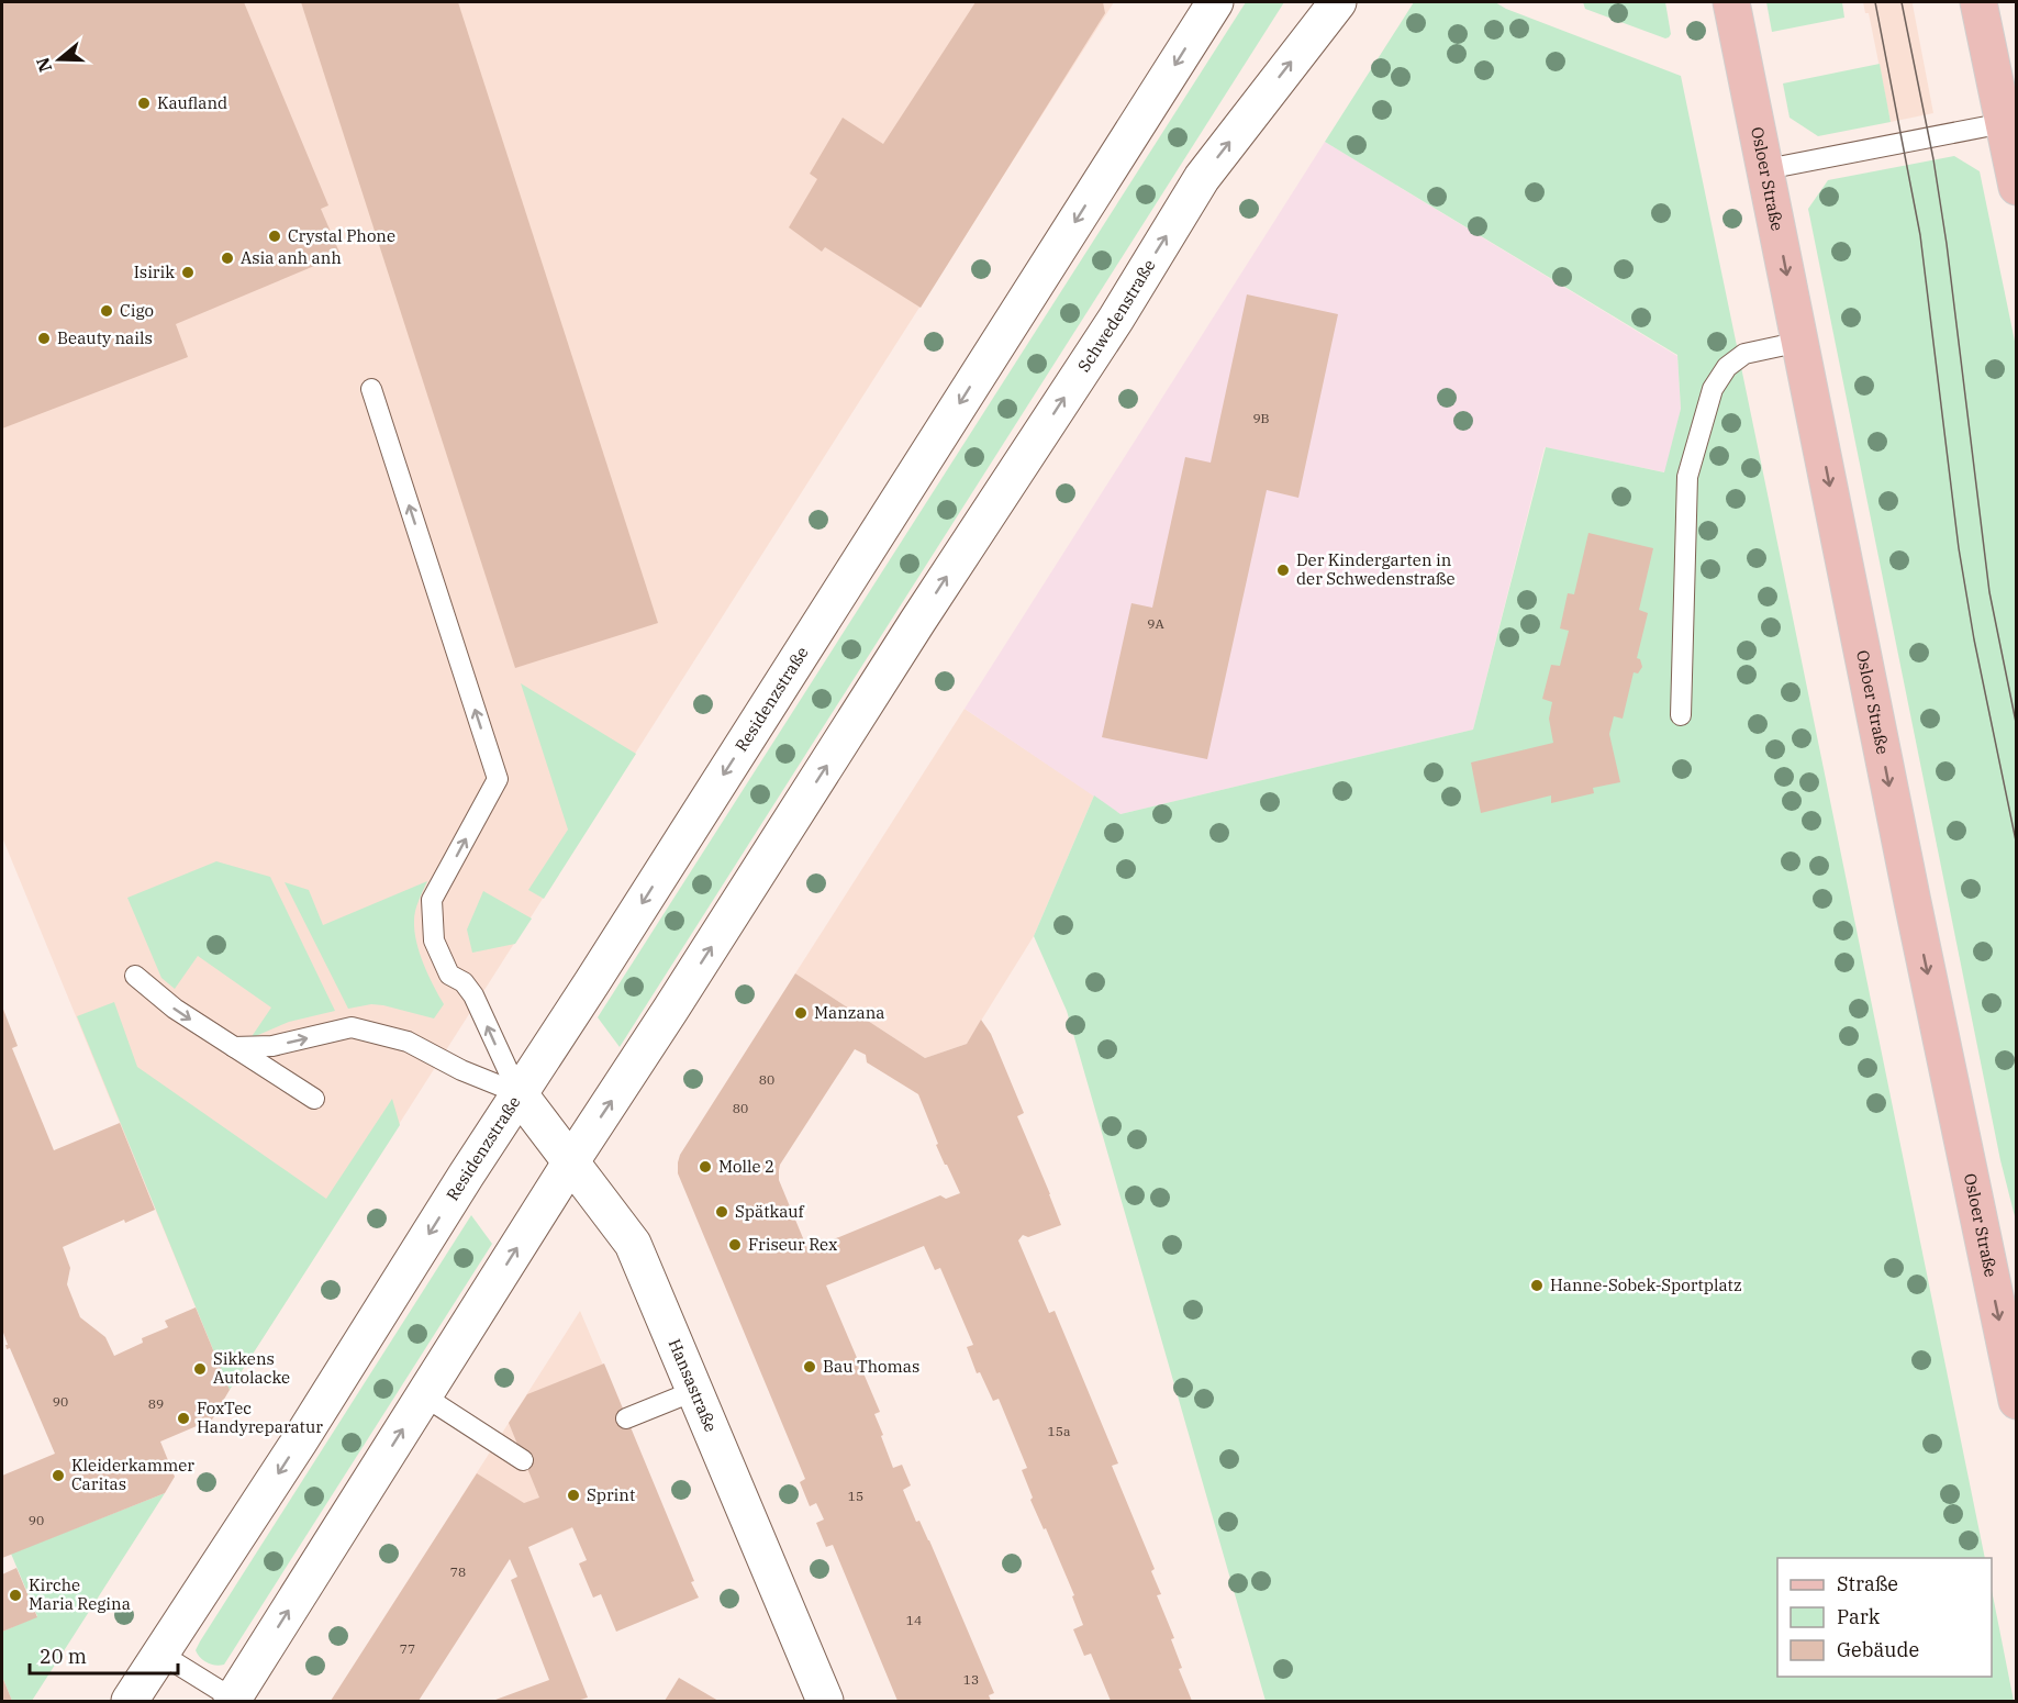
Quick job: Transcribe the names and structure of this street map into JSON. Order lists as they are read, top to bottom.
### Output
{
  "streets": {
    "main road": [
      "Osloer Straße",
      "Schwedenstraße",
      "Residenzstraße",
      "Hansastraße"
    ]
  },
  "crossings": [
    ["Schwedenstraße", "Hansastraße"],
    ["Residenzstraße", "Hansastraße"]
  ],
  "one_way": ["Osloer Straße", "Schwedenstraße"],
  "places": [
    "Kaufland",
    "Crystal Phone",
    "Asia anh anh",
    "Isirik",
    "Cigo",
    "Beauty nails",
    "Der Kindergarten in der Schwedenstraße",
    "Manzana",
    "Molle 2",
    "Spätkauf",
    "Friseur Rex",
    "Hanne-Sobek-Sportplatz",
    "Bau Thomas",
    "Sikkens Autolacke",
    "FoxTec Handyreparatur",
    "Kleiderkammer Caritas",
    "Sprint",
    "Kirche Maria Regina"
  ],
  "house_numbers": [
    "9B",
    "9A",
    "80",
    "80",
    "90",
    "89",
    "15a",
    "15",
    "90",
    "78",
    "14",
    "77",
    "13"
  ],
  "legend": ["Straße", "Park", "Gebäude"],
  "scale_bar": "20 m",
  "north": "left"
}
